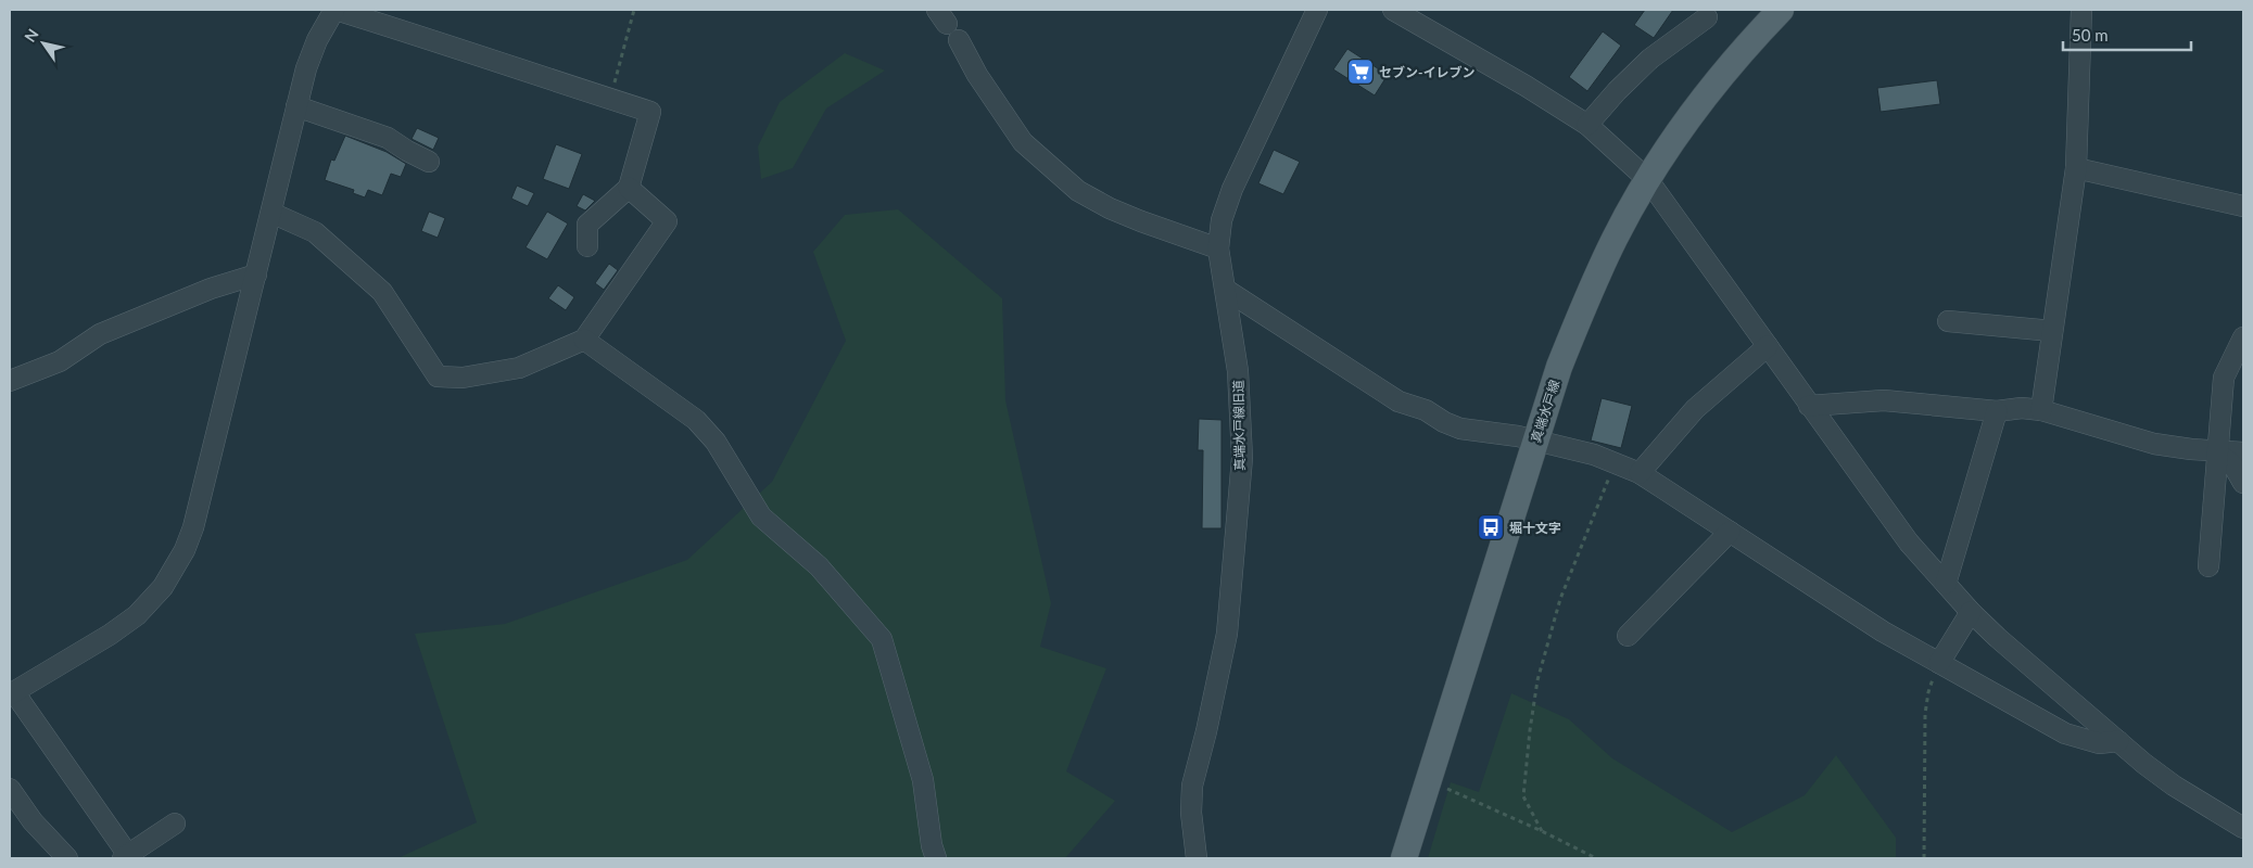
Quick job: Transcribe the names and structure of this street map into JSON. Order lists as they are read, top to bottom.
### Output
{
  "streets": {
    "main road": ["真端水戸線"],
    "street": ["真端水戸線旧道"]
  },
  "places": {
    "supermarket": ["セブン-イレブン"],
    "bus stop": ["堀十文字"]
  },
  "scale_bar": "50 m",
  "north": "top left"
}
